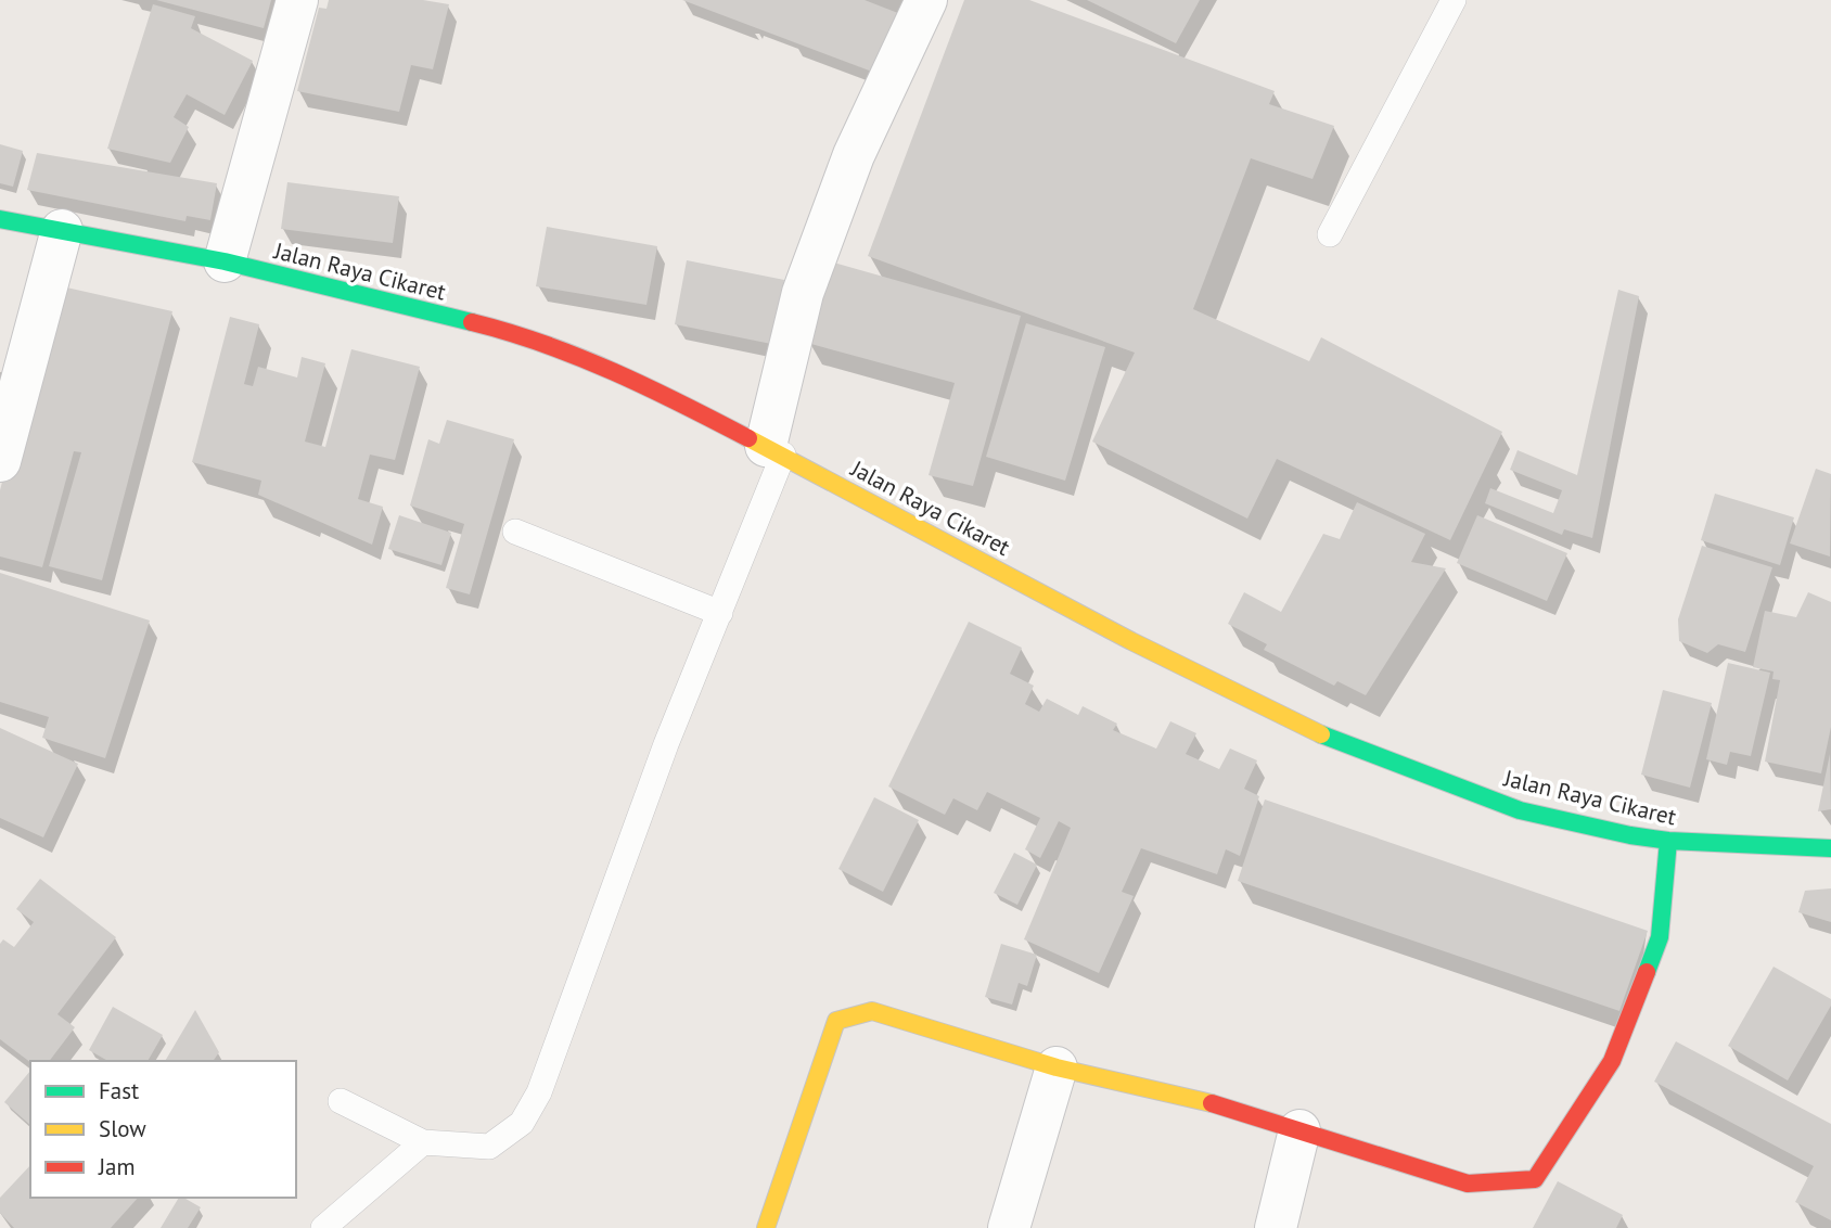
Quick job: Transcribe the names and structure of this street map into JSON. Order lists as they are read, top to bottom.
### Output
{
  "streets": {
    "main road": ["Jalan Raya Cikaret"]
  },
  "legend": ["Fast", "Slow", "Jam"]
}
